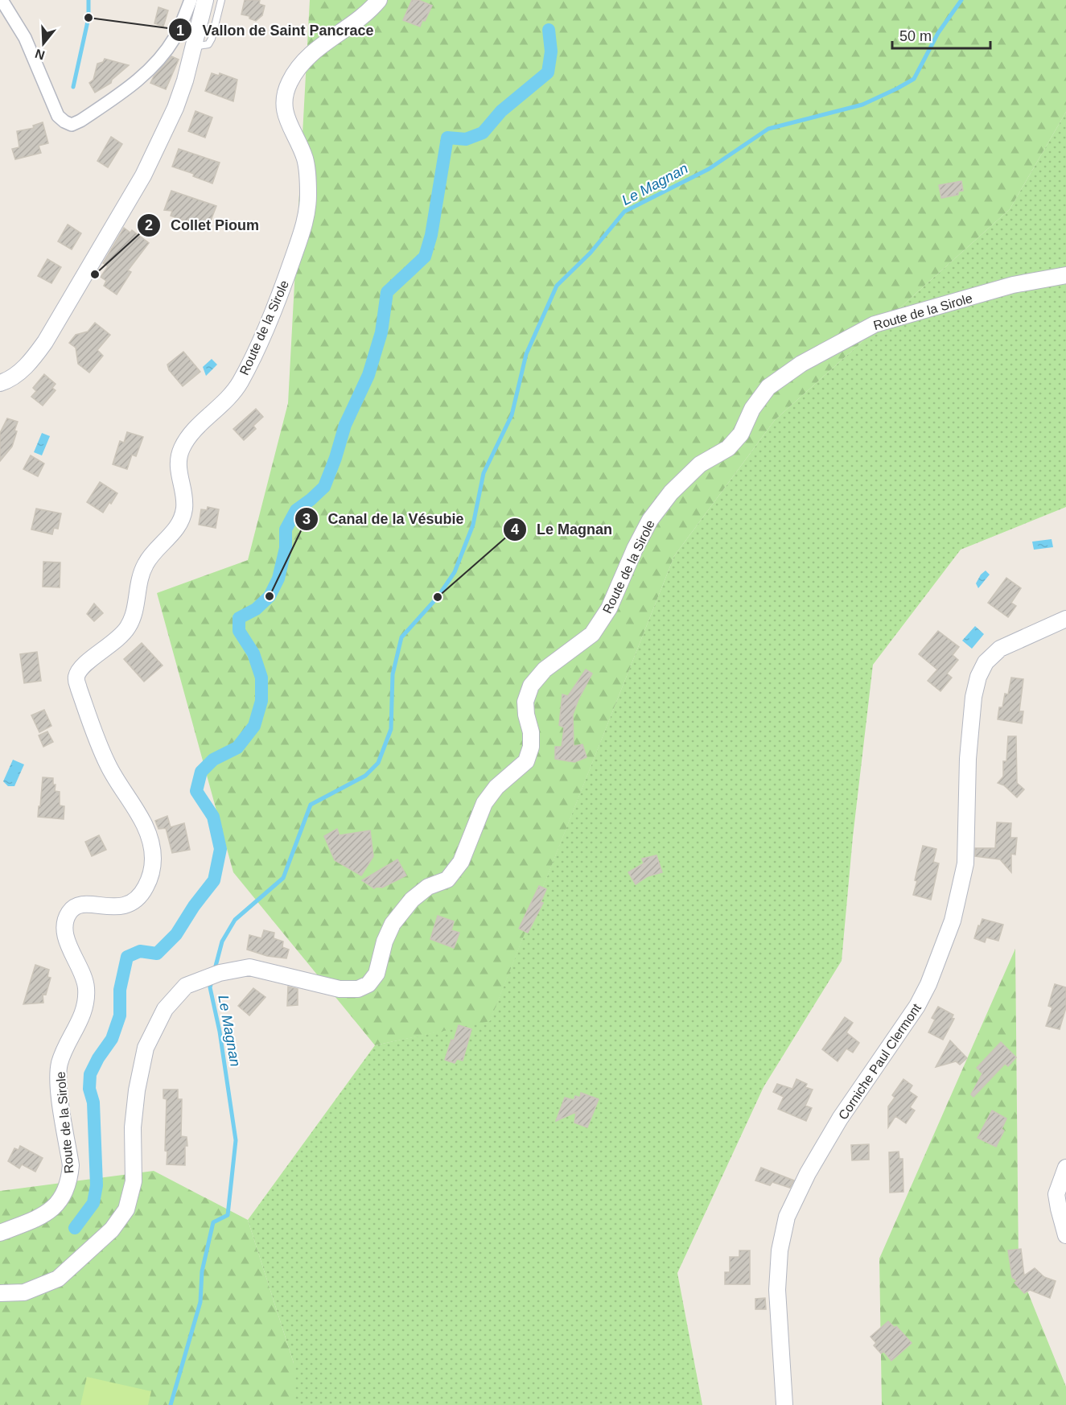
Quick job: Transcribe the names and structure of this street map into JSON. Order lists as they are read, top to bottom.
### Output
{
  "streets": {
    "street": ["Route de la Sirole", "Corniche Paul Clermont"]
  },
  "water": ["Le Magnan"],
  "places": [
    "Vallon de Saint Pancrace",
    "Collet Pioum",
    "Canal de la Vésubie",
    "Le Magnan"
  ],
  "scale_bar": "50 m",
  "north": "bottom"
}
